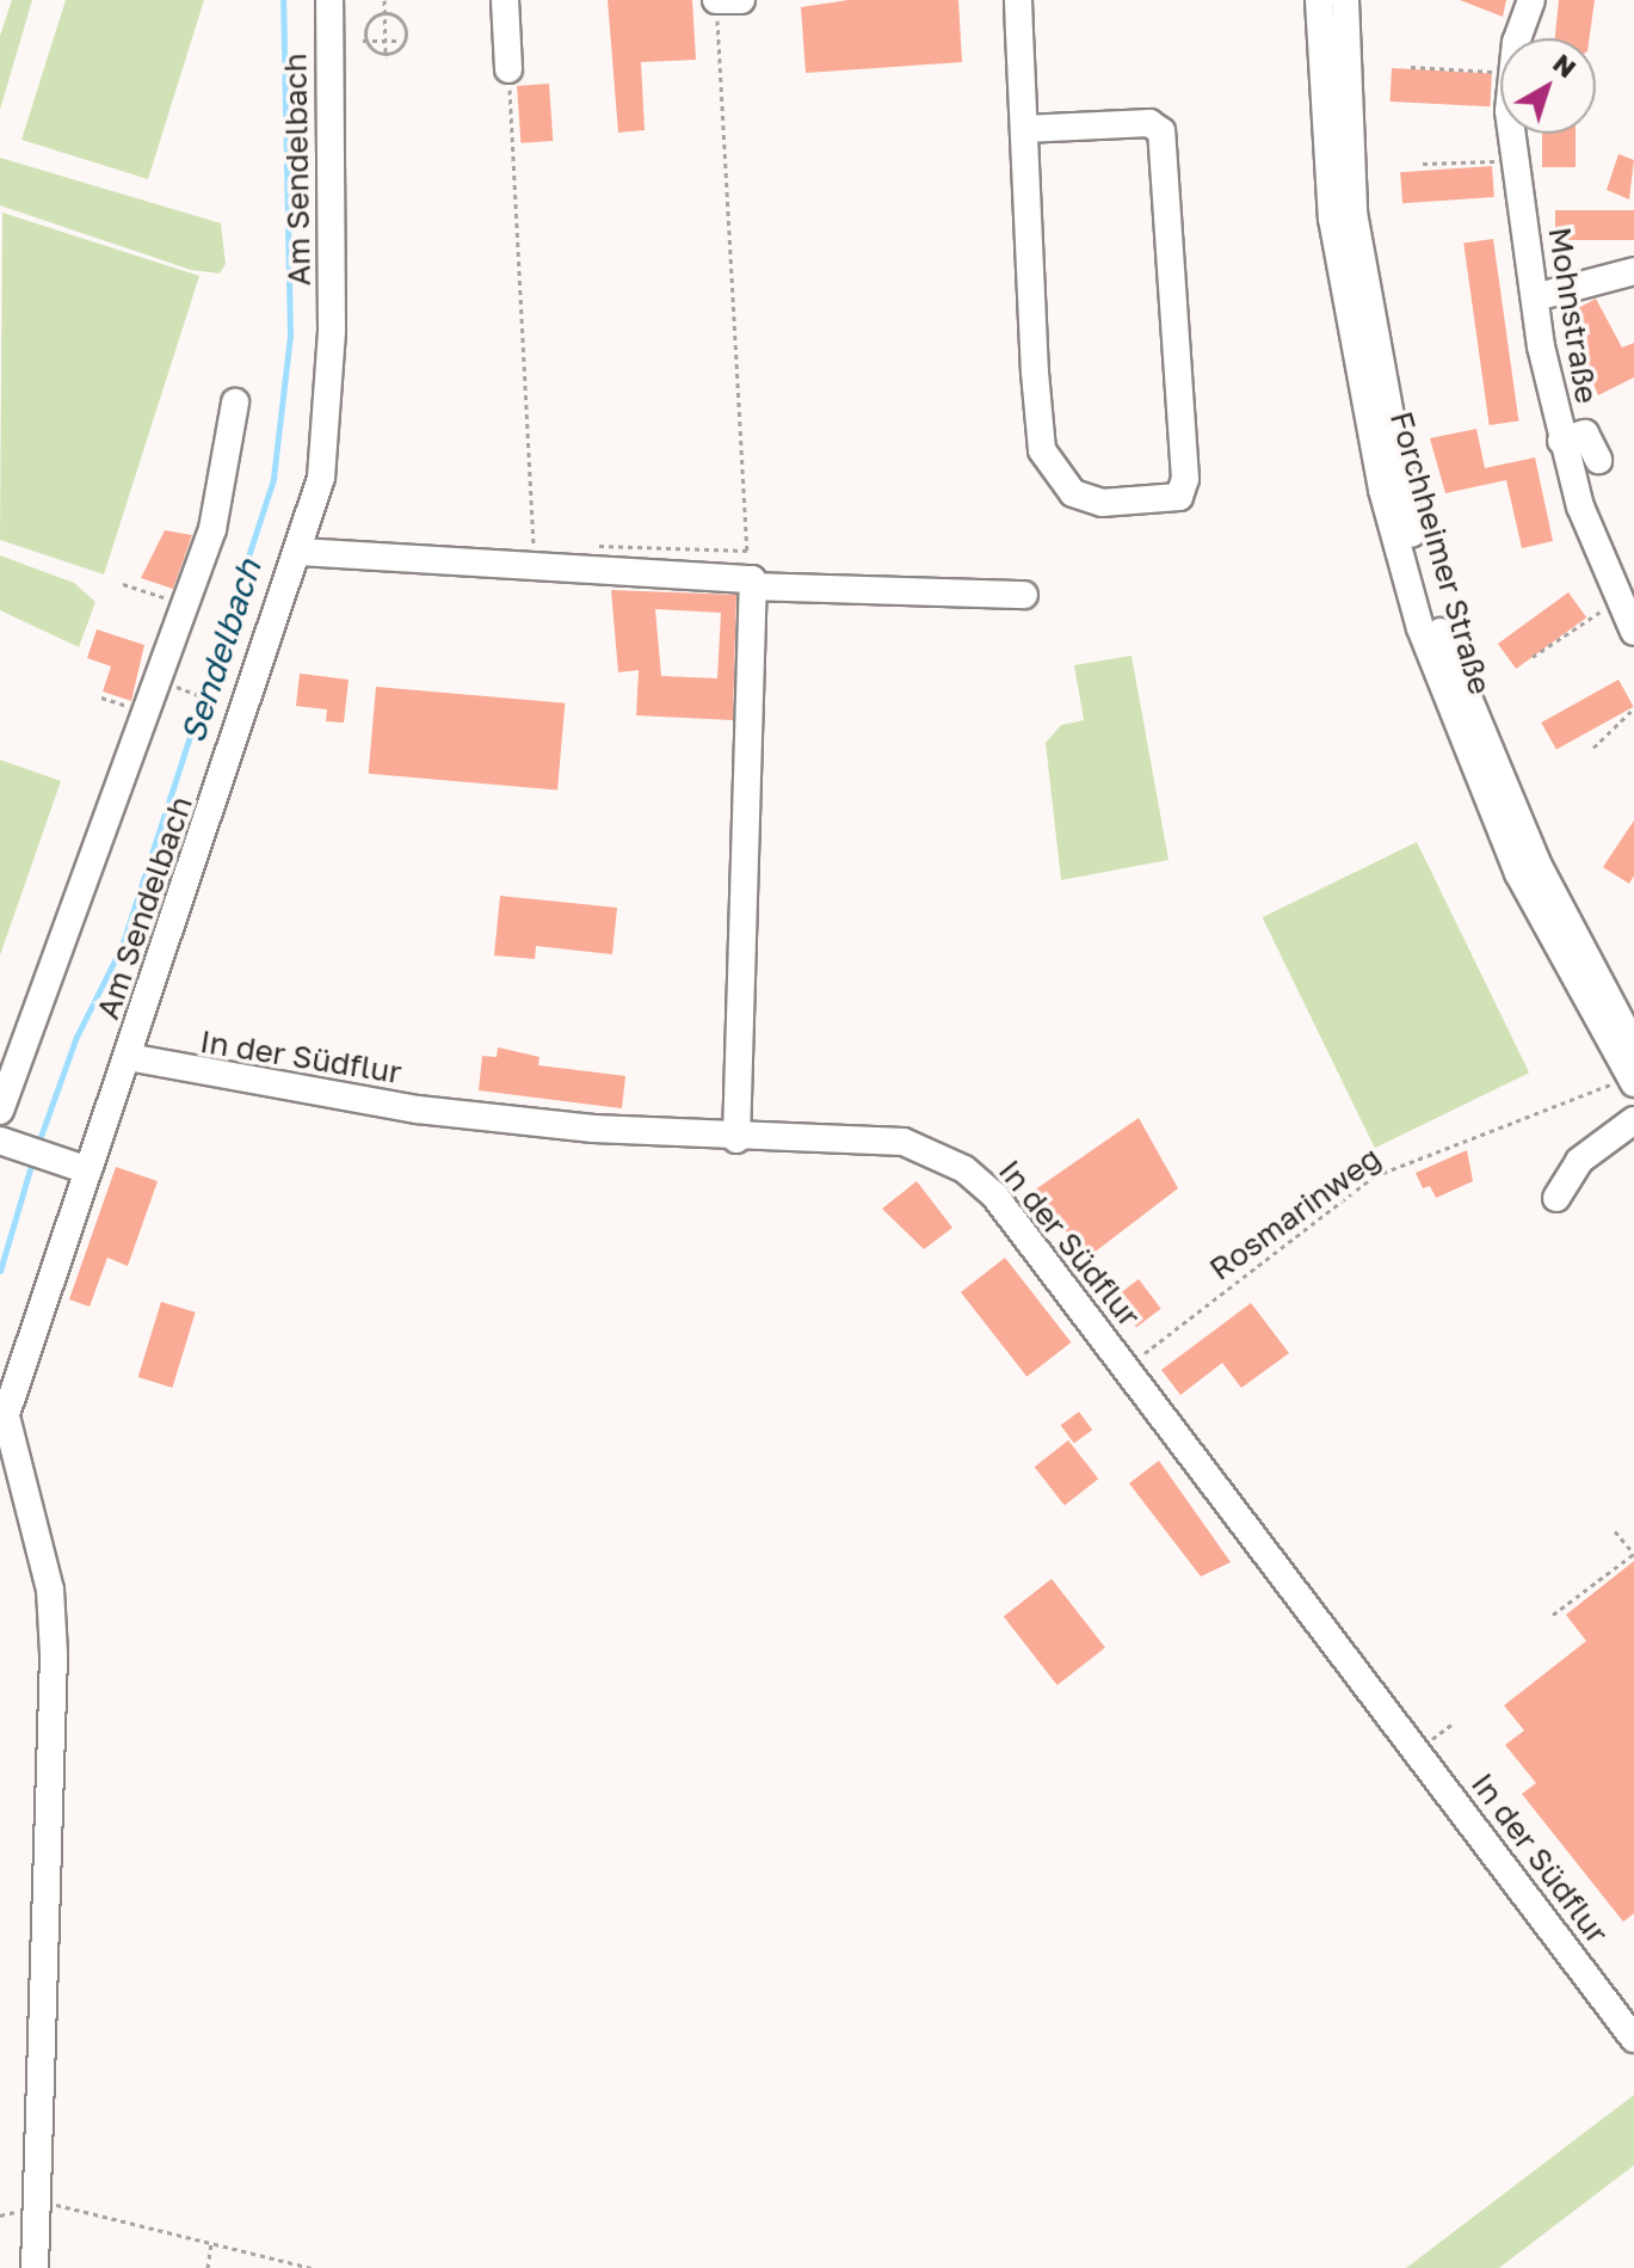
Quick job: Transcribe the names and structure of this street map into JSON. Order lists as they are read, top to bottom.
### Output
{
  "streets": {
    "street": [
      "Am Sendelbach",
      "Mohnstraße",
      "Forchheimer Straße",
      "In der Südflur"
    ],
    "path": ["Rosmarinweg"]
  },
  "crossings": [
    ["Am Sendelbach", "In der Südflur"],
    ["Forchheimer Straße", "Rosmarinweg"],
    ["In der Südflur", "Rosmarinweg"]
  ],
  "water": ["Sendelbach"],
  "north": "top right"
}
